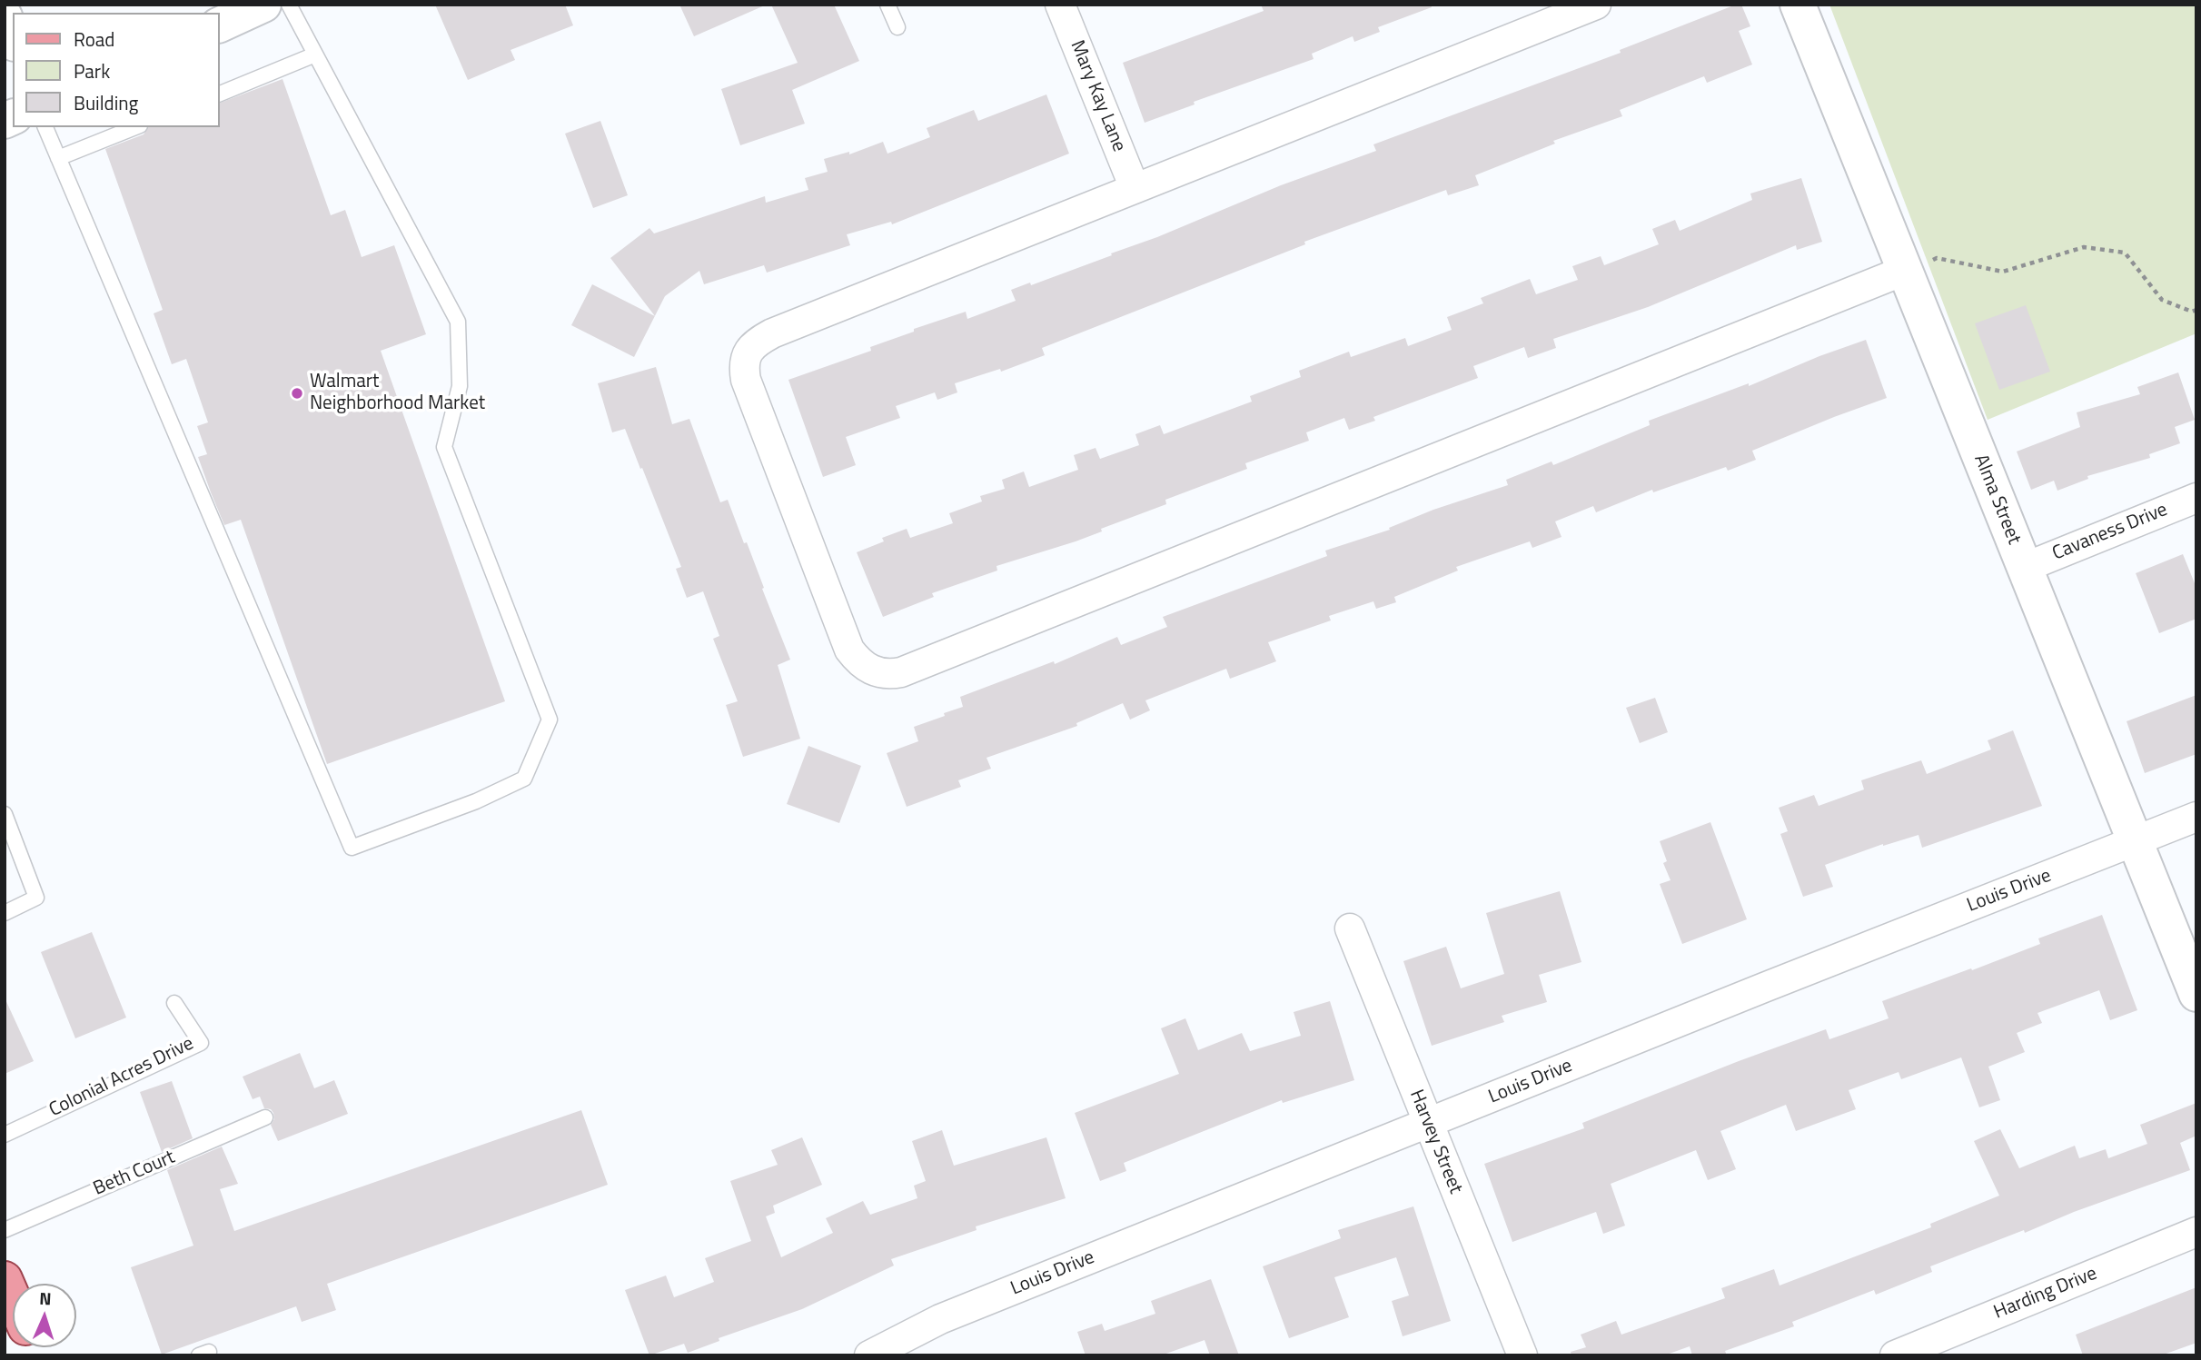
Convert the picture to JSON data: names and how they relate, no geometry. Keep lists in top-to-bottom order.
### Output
{
  "streets": {
    "street": [
      "Mary Kay Lane",
      "Alma Street",
      "Cavaness Drive",
      "Louis Drive",
      "Harvey Street",
      "Harding Drive"
    ],
    "lane": ["Colonial Acres Drive", "Beth Court"]
  },
  "crossings": [
    ["Alma Street", "Cavaness Drive"],
    ["Alma Street", "Louis Drive"],
    ["Louis Drive", "Harvey Street"]
  ],
  "places": ["Walmart Neighborhood Market"],
  "legend": ["Road", "Park", "Building"],
  "north": "top"
}
